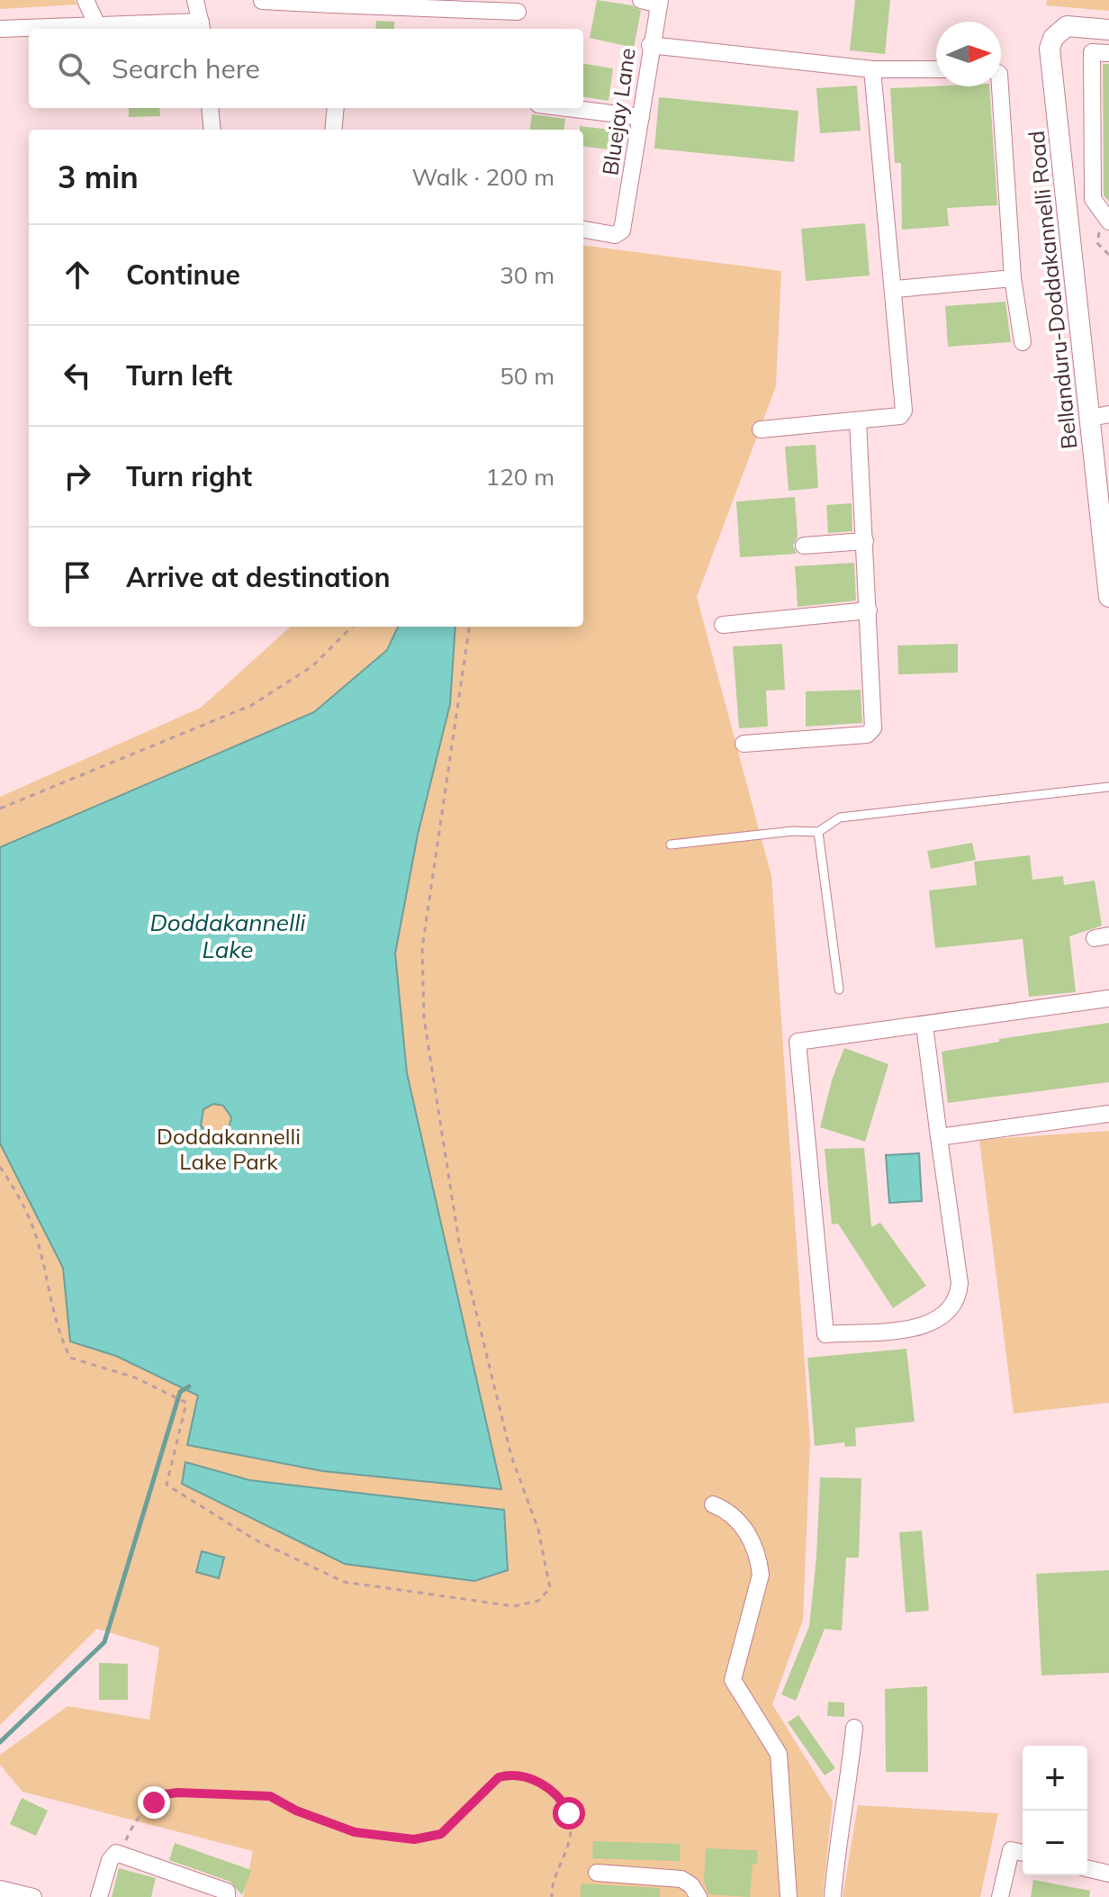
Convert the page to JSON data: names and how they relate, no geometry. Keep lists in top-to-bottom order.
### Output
{
  "streets": {
    "street": ["Bluejay Lane", "Bellanduru-Doddakannelli Road"]
  },
  "water": ["Doddakannelli Lake"],
  "parks": ["Doddakannelli Lake Park"],
  "north": "right",
  "page": {
    "search": "Search here",
    "heading": ["3 min", "Walk · 200 m"],
    "list": [
      ["Continue", "30 m"],
      ["Turn left", "50 m"],
      ["Turn right", "120 m"],
      "Arrive at destination"
    ],
    "map_buttons": ["+", "−"]
  }
}
